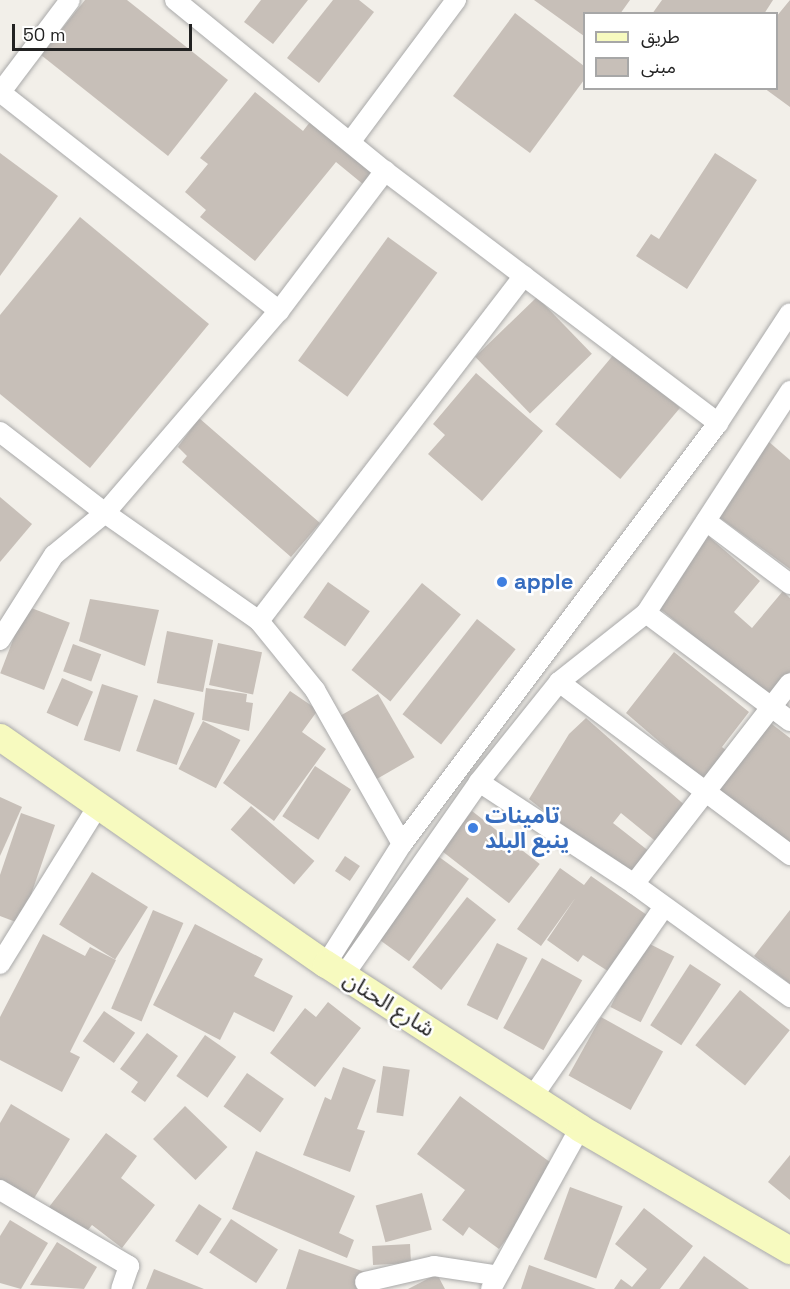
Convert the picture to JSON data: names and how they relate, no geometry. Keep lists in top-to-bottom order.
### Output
{
  "streets": {
    "main road": ["شارع الحنان"]
  },
  "places": ["apple", "تامينات ينبع البلد"],
  "legend": ["طريق", "مبنى"],
  "scale_bar": "50 m"
}
